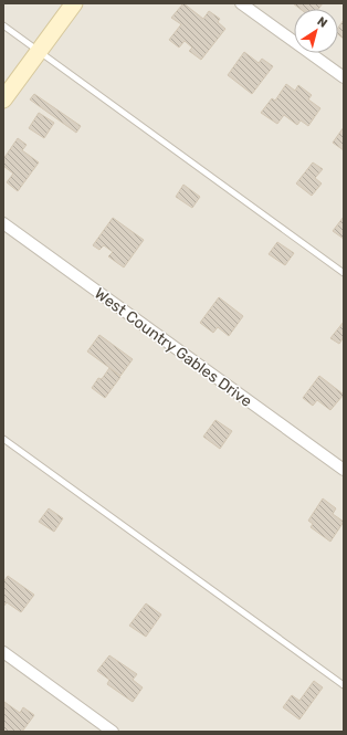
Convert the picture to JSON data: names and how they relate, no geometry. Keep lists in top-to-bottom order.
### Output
{
  "streets": {
    "street": ["West Country Gables Drive"]
  },
  "north": "top right"
}
